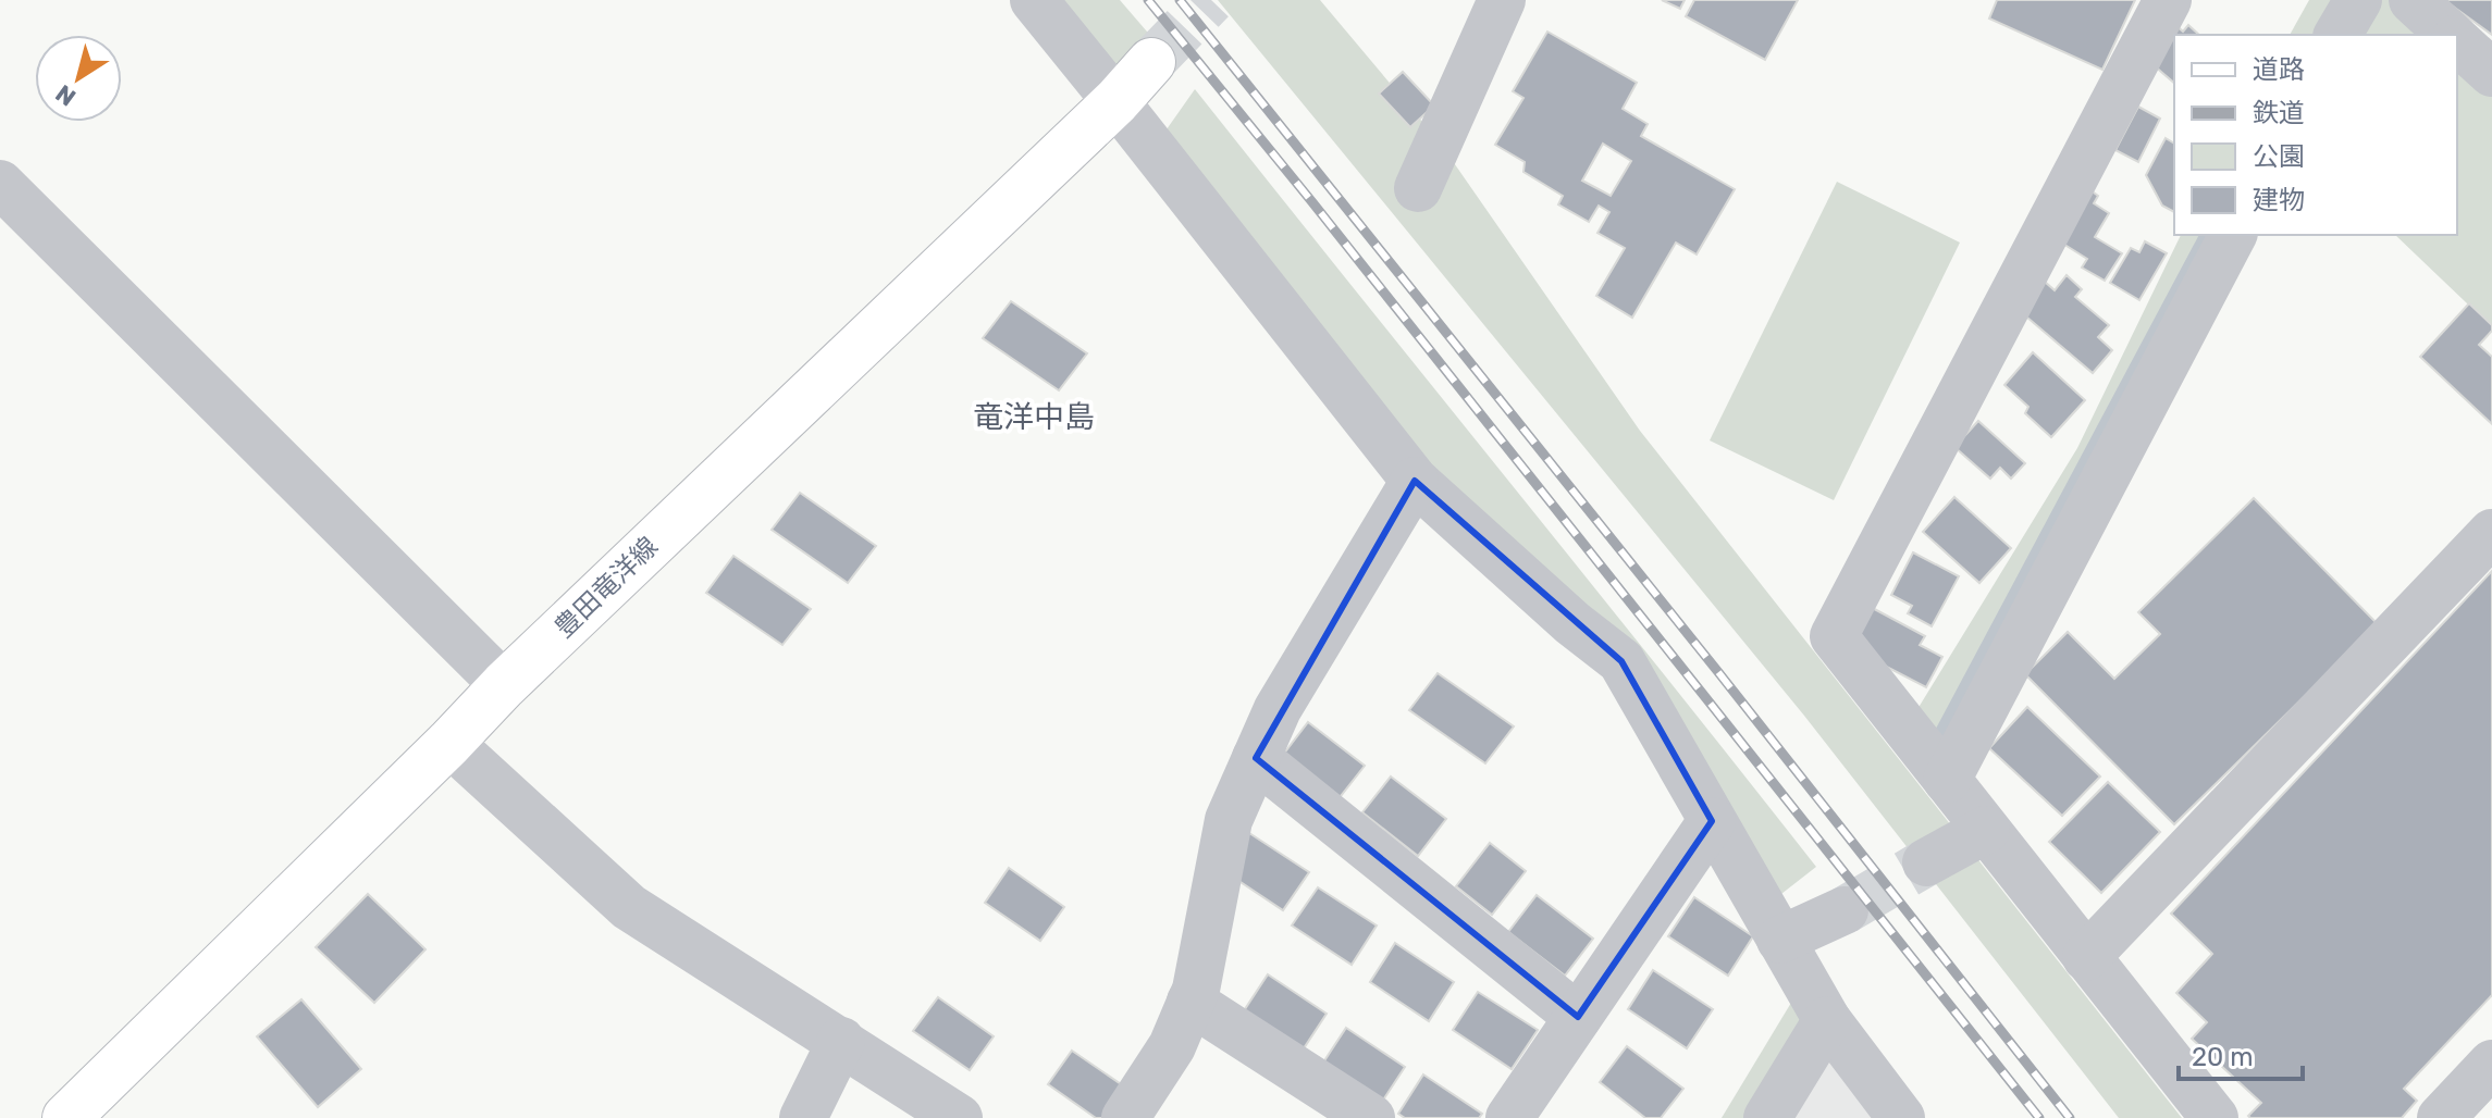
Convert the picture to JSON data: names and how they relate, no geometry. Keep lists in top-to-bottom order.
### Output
{
  "streets": {
    "main road": ["豊田竜洋線"]
  },
  "districts": ["竜洋中島"],
  "legend": [
    "道路",
    "鉄道",
    "公園",
    "建物"
  ],
  "scale_bar": "20 m",
  "north": "bottom left"
}
